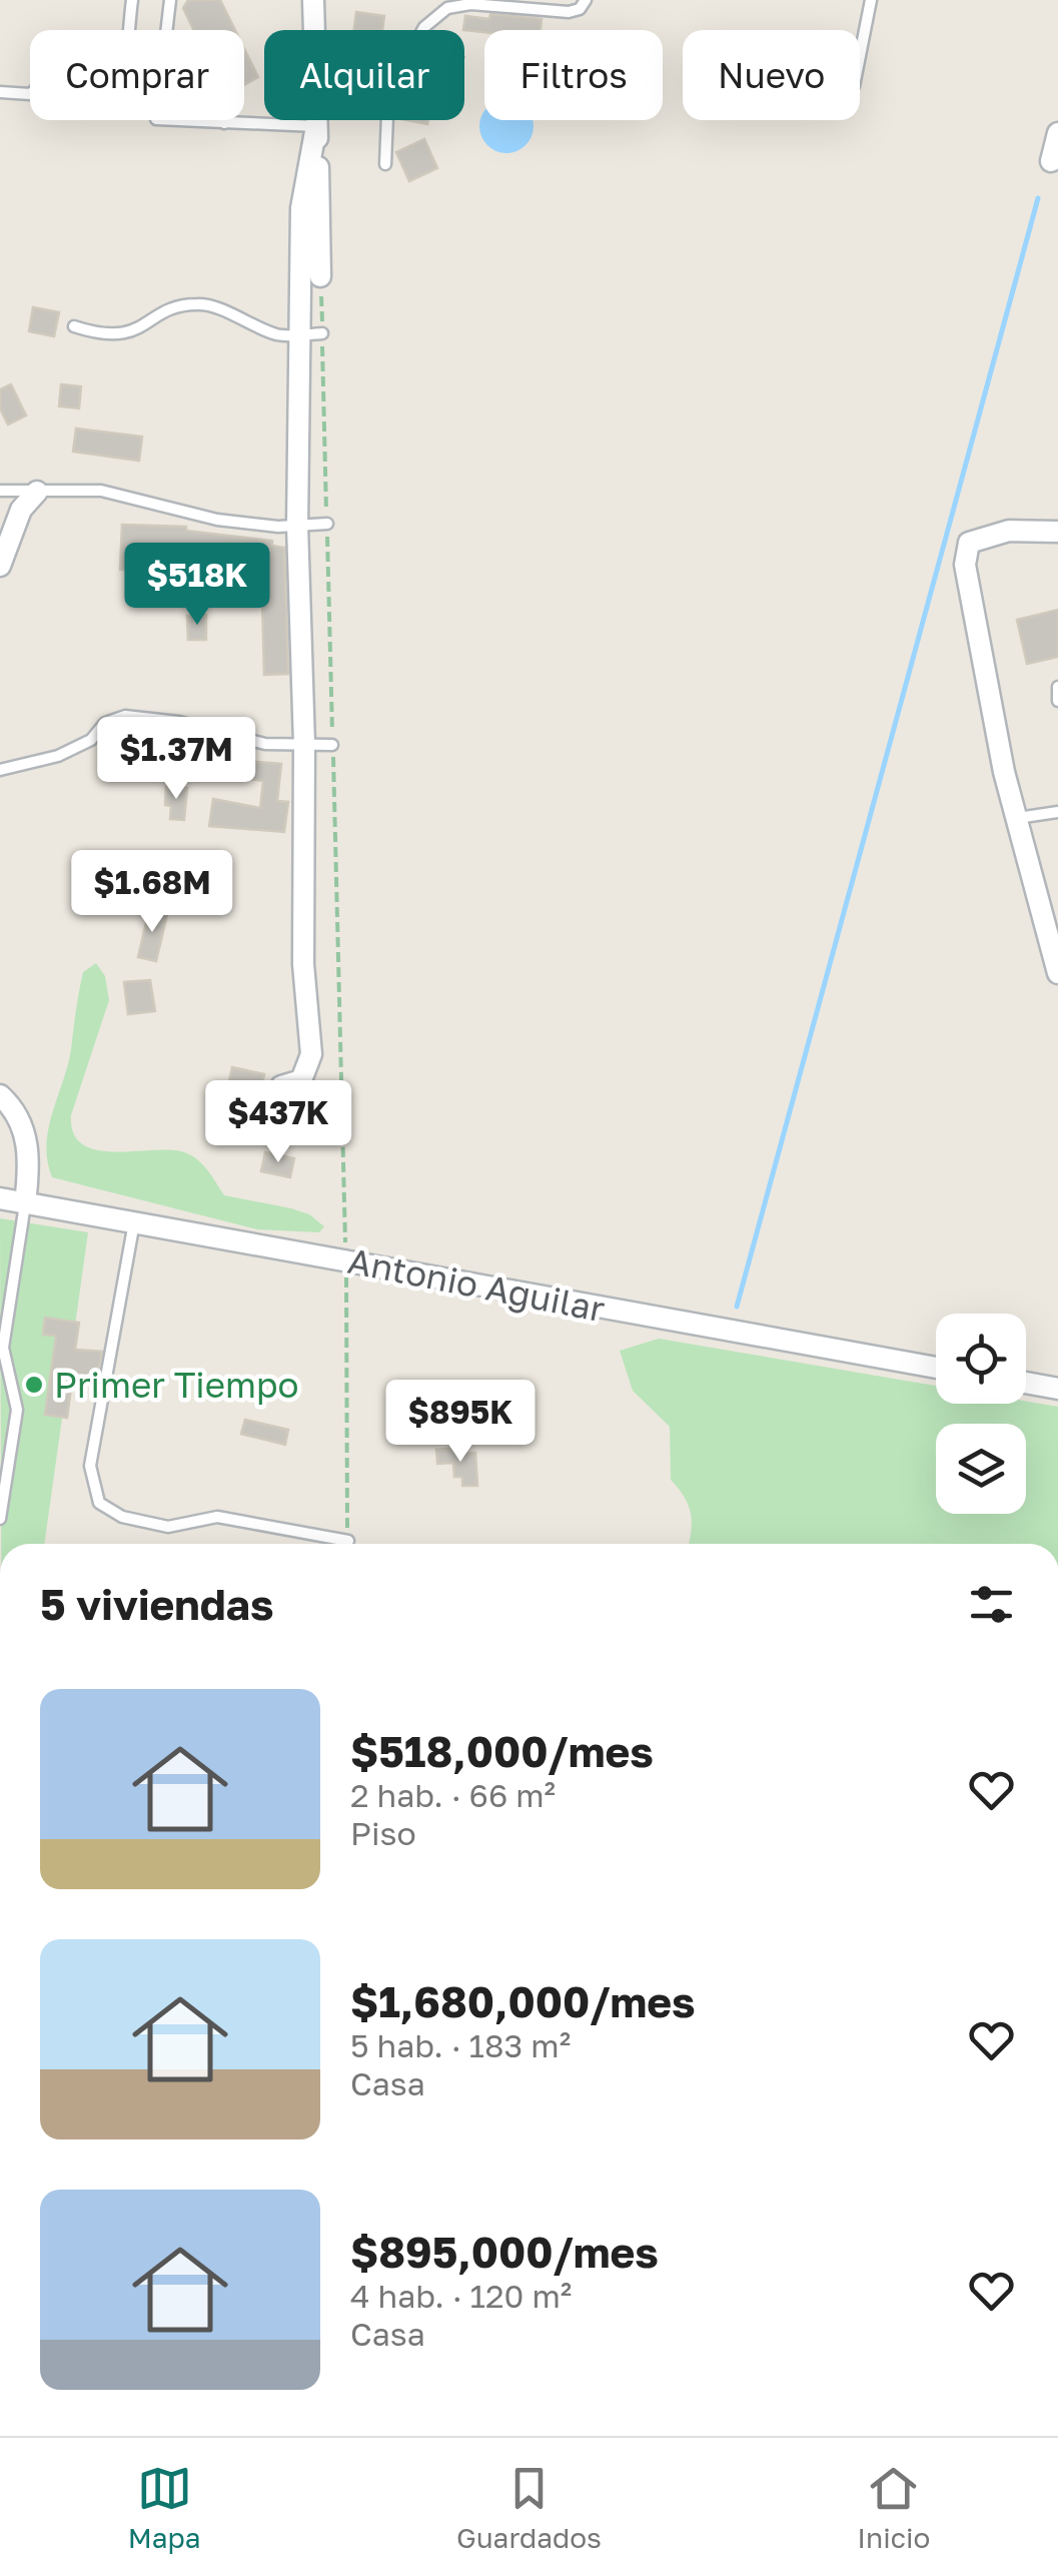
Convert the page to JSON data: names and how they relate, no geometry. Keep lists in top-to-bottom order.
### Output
{
  "streets": {
    "street": ["Antonio Aguilar"]
  },
  "places": ["Primer Tiempo"],
  "page": {
    "chip": [
      "Comprar",
      "Alquilar",
      "Filtros",
      "Nuevo"
    ],
    "price": [
      "$518K",
      "$1.37M",
      "$1.68M",
      "$437K",
      "$895K"
    ],
    "heading": "5 viviendas",
    "list": [
      {
        "name": "$518,000/mes",
        "note": "2 hab. · 66 m² · Piso"
      },
      {
        "name": "$1,680,000/mes",
        "note": "5 hab. · 183 m² · Casa"
      },
      {
        "name": "$895,000/mes",
        "note": "4 hab. · 120 m² · Casa"
      }
    ],
    "tabs": ["Mapa", "Guardados", "Inicio"]
  }
}
